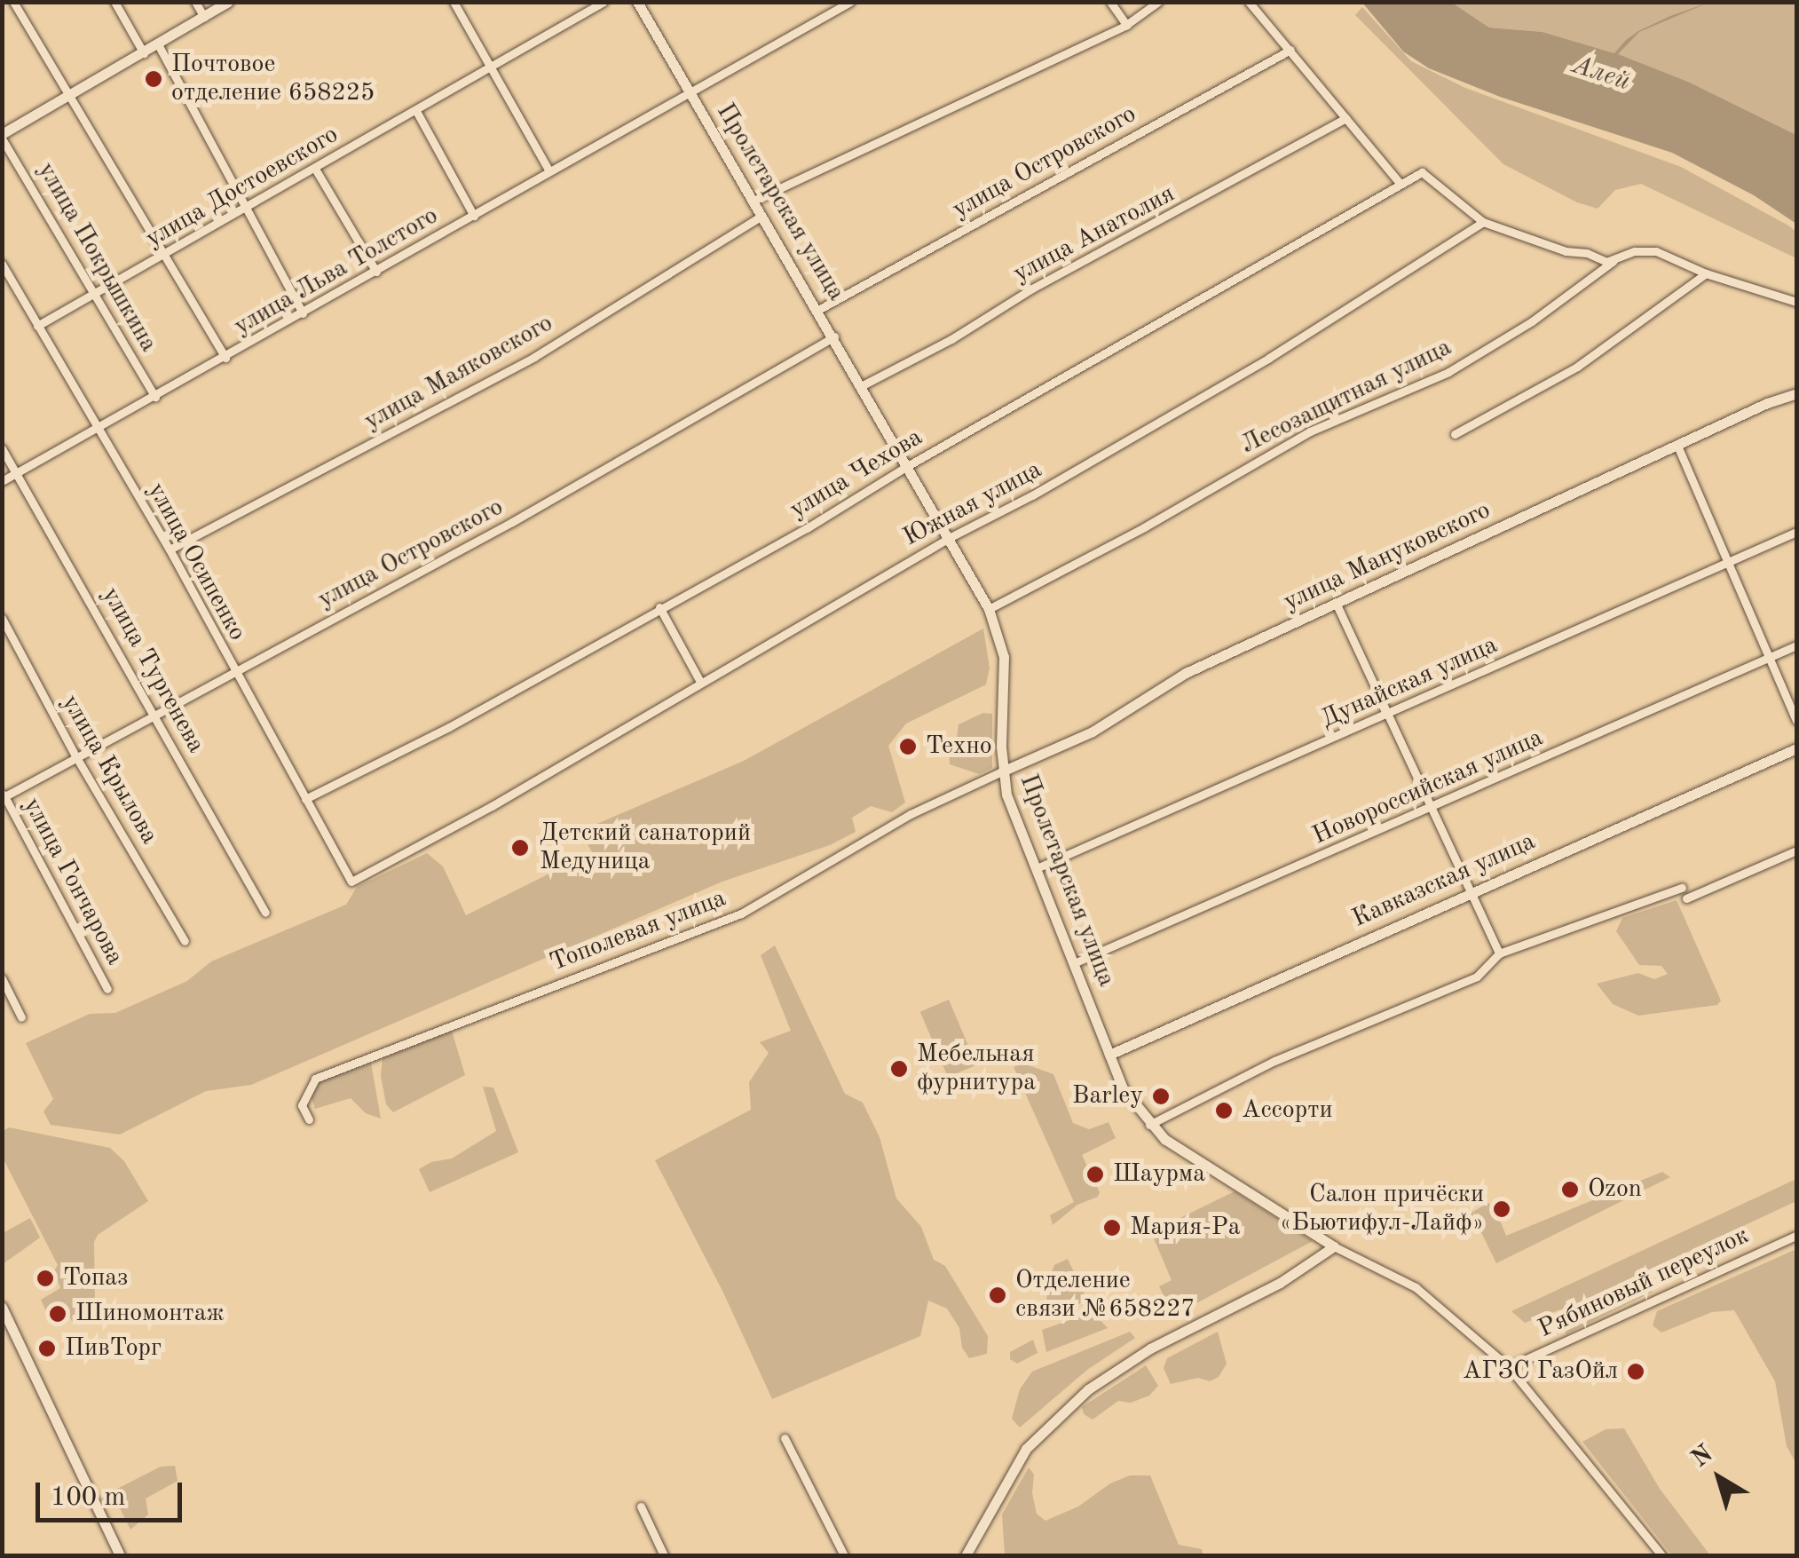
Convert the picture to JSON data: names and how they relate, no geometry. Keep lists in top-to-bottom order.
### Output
{
  "streets": {
    "street": [
      "улица Островского",
      "улица Достоевского",
      "Пролетарская улица",
      "улица Анатолия",
      "улица Покрышкина",
      "улица Льва Толстого",
      "улица Маяковского",
      "Лесозащитная улица",
      "улица Чехова",
      "Южная улица",
      "улица Мануковского",
      "улица Осипенко",
      "улица Тургенева",
      "Дунайская улица",
      "улица Крылова",
      "Новороссийская улица",
      "Кавказская улица",
      "улица Гончарова",
      "Тополевая улица",
      "Рябиновый переулок"
    ]
  },
  "crossings": [
    ["улица Островского", "Пролетарская улица"],
    ["улица Островского", "улица Осипенко"],
    ["улица Островского", "улица Тургенева"],
    ["улица Островского", "улица Крылова"],
    ["улица Островского", "улица Гончарова"],
    ["улица Достоевского", "улица Покрышкина"],
    ["улица Достоевского", "улица Осипенко"],
    ["Пролетарская улица", "улица Анатолия"],
    ["Пролетарская улица", "улица Льва Толстого"],
    ["Пролетарская улица", "улица Маяковского"],
    ["Пролетарская улица", "Лесозащитная улица"],
    ["Пролетарская улица", "улица Чехова"],
    ["Пролетарская улица", "Южная улица"],
    ["Пролетарская улица", "улица Мануковского"],
    ["Пролетарская улица", "Дунайская улица"],
    ["Пролетарская улица", "Новороссийская улица"],
    ["Пролетарская улица", "Кавказская улица"],
    ["Пролетарская улица", "Тополевая улица"],
    ["Пролетарская улица", "Рябиновый переулок"],
    ["улица Покрышкина", "улица Льва Толстого"],
    ["улица Льва Толстого", "улица Осипенко"],
    ["улица Льва Толстого", "улица Тургенева"],
    ["улица Маяковского", "улица Осипенко"],
    ["улица Чехова", "Южная улица"],
    ["улица Чехова", "улица Осипенко"],
    ["Южная улица", "улица Осипенко"],
    ["улица Мануковского", "Тополевая улица"]
  ],
  "water": ["Алей"],
  "places": [
    "Почтовое отделение 658225",
    "Техно",
    "Детский санаторий Медуница",
    "Мебельная фурнитура",
    "Barley",
    "Ассорти",
    "Шаурма",
    "Ozon",
    "Салон причёски «Бьютифул-Лайф»",
    "Мария-Ра",
    "Топаз",
    "Отделение связи №658227",
    "Шиномонтаж",
    "ПивТорг",
    "АГЗС ГазОйл"
  ],
  "scale_bar": "100 m",
  "north": "top left"
}
